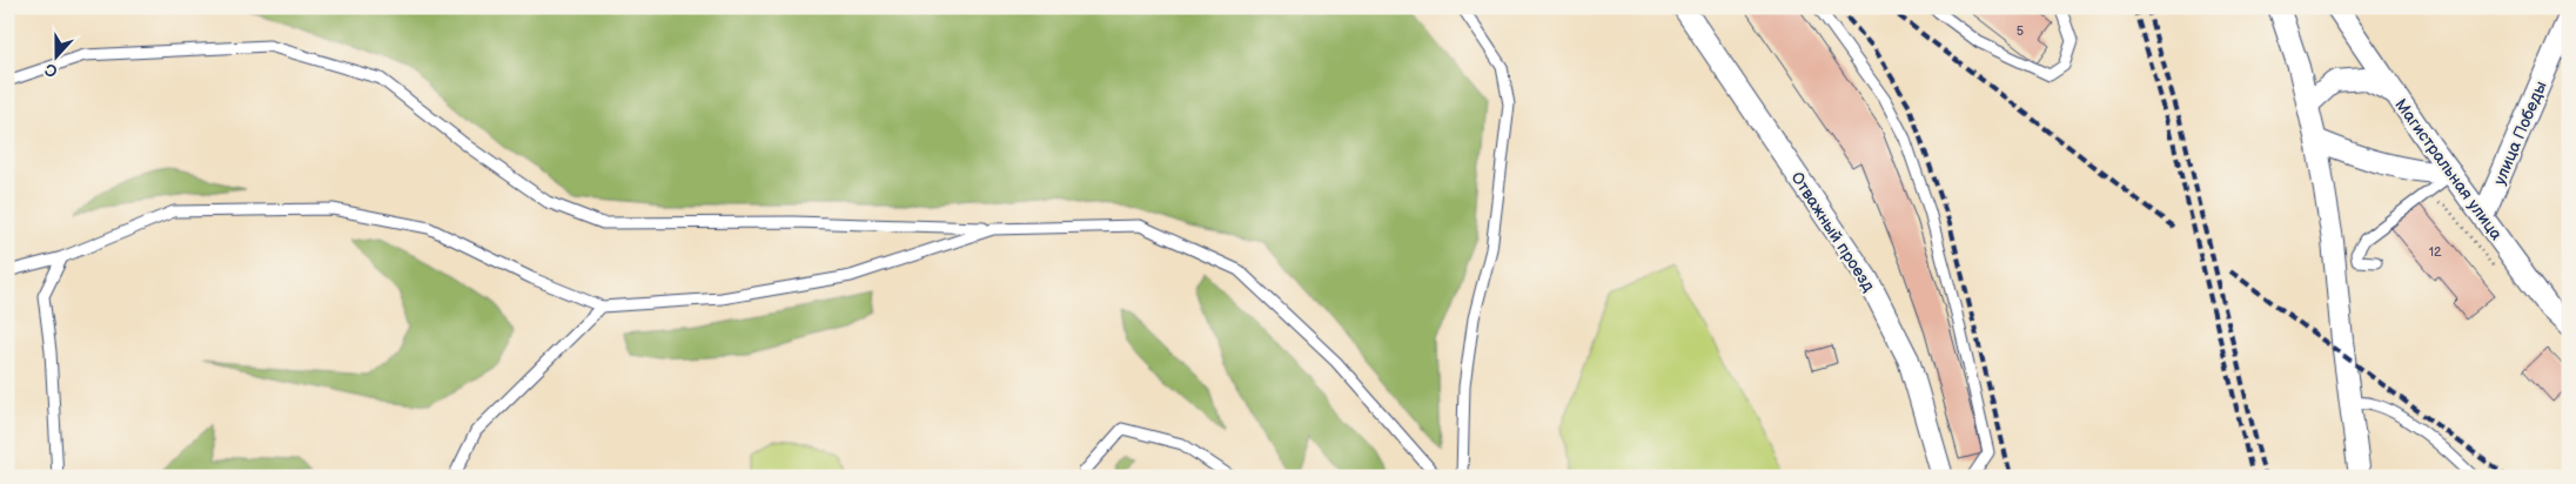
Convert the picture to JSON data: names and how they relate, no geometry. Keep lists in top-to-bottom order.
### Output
{
  "streets": {
    "street": ["улица Победы", "Магистральная улица", "Отважный проезд"]
  },
  "crossings": [
    ["улица Победы", "Магистральная улица"]
  ],
  "house_numbers": ["5", "12"],
  "north": "bottom"
}
